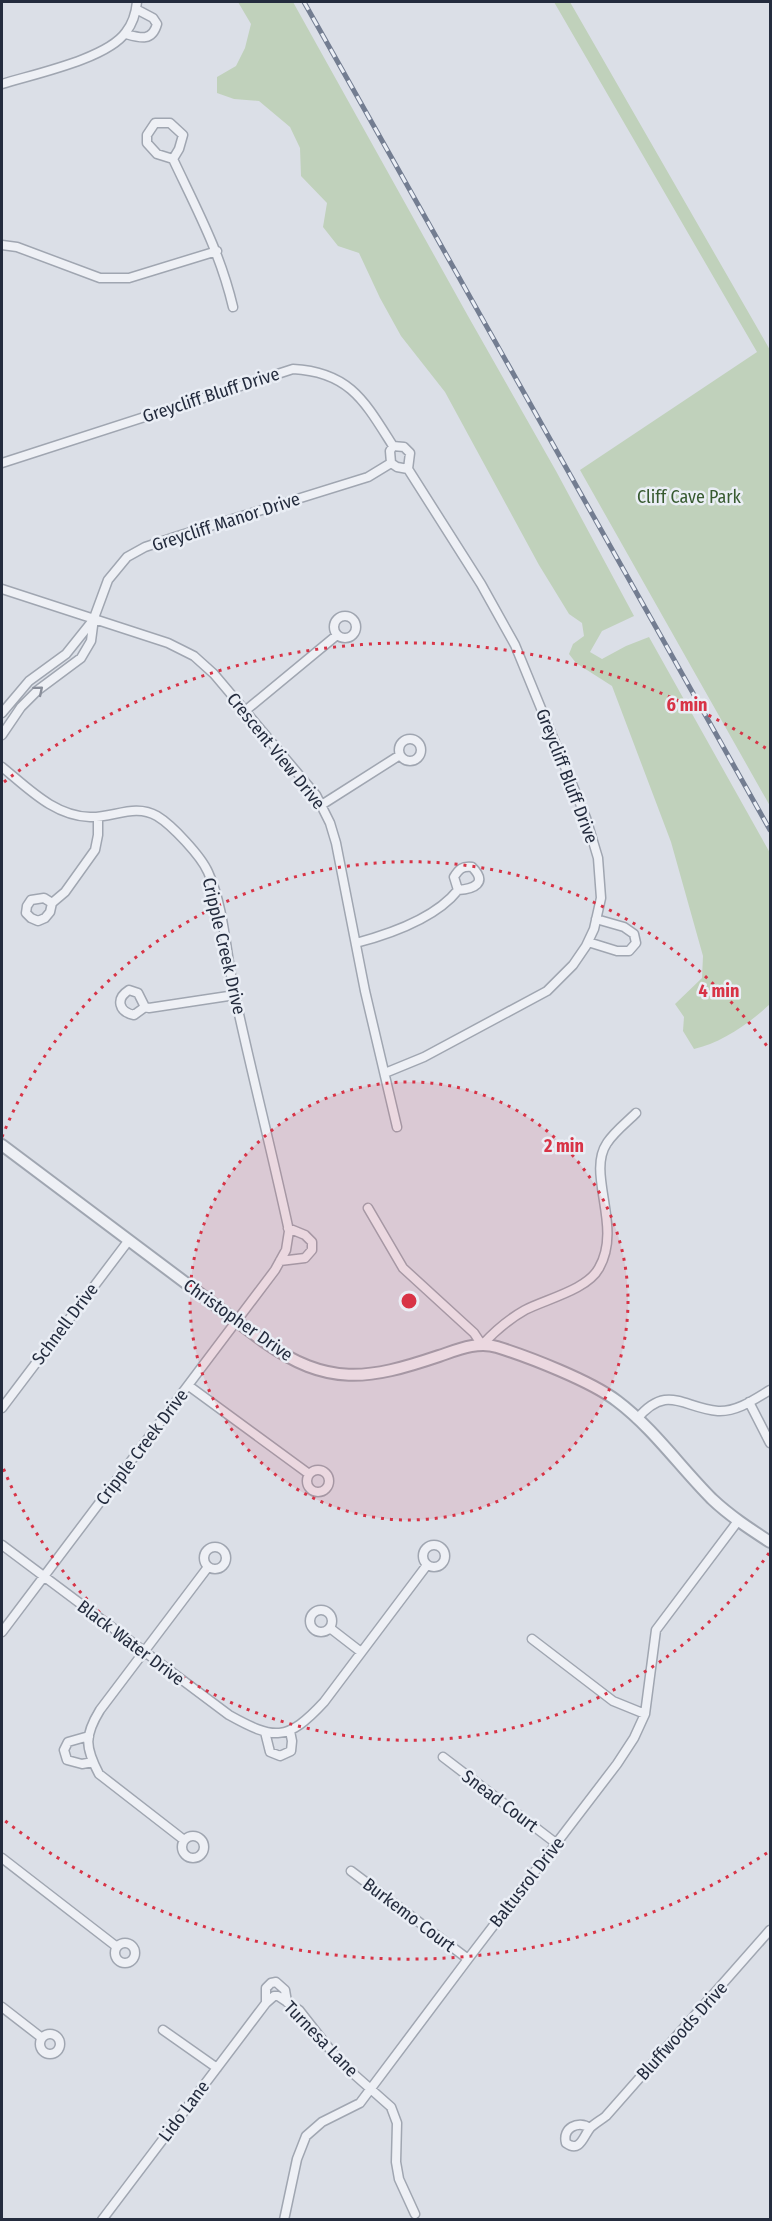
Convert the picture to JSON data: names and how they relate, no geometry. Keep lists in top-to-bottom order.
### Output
{
  "streets": {
    "street": [
      "Greycliff Bluff Drive",
      "Greycliff Manor Drive",
      "Crescent View Drive",
      "Cripple Creek Drive",
      "Christopher Drive",
      "Schnell Drive",
      "Black Water Drive",
      "Snead Court",
      "Baltusrol Drive",
      "Burkemo Court",
      "Bluffwoods Drive",
      "Turnesa Lane",
      "Lido Lane"
    ]
  },
  "crossings": [
    ["Greycliff Bluff Drive", "Greycliff Manor Drive"],
    ["Greycliff Bluff Drive", "Crescent View Drive"],
    ["Greycliff Manor Drive", "Crescent View Drive"],
    ["Cripple Creek Drive", "Christopher Drive"],
    ["Cripple Creek Drive", "Black Water Drive"],
    ["Christopher Drive", "Schnell Drive"],
    ["Christopher Drive", "Baltusrol Drive"],
    ["Snead Court", "Baltusrol Drive"],
    ["Baltusrol Drive", "Burkemo Court"],
    ["Baltusrol Drive", "Turnesa Lane"],
    ["Turnesa Lane", "Lido Lane"]
  ],
  "parks": ["Cliff Cave Park"],
  "rings": ["6 min", "4 min", "2 min"]
}
